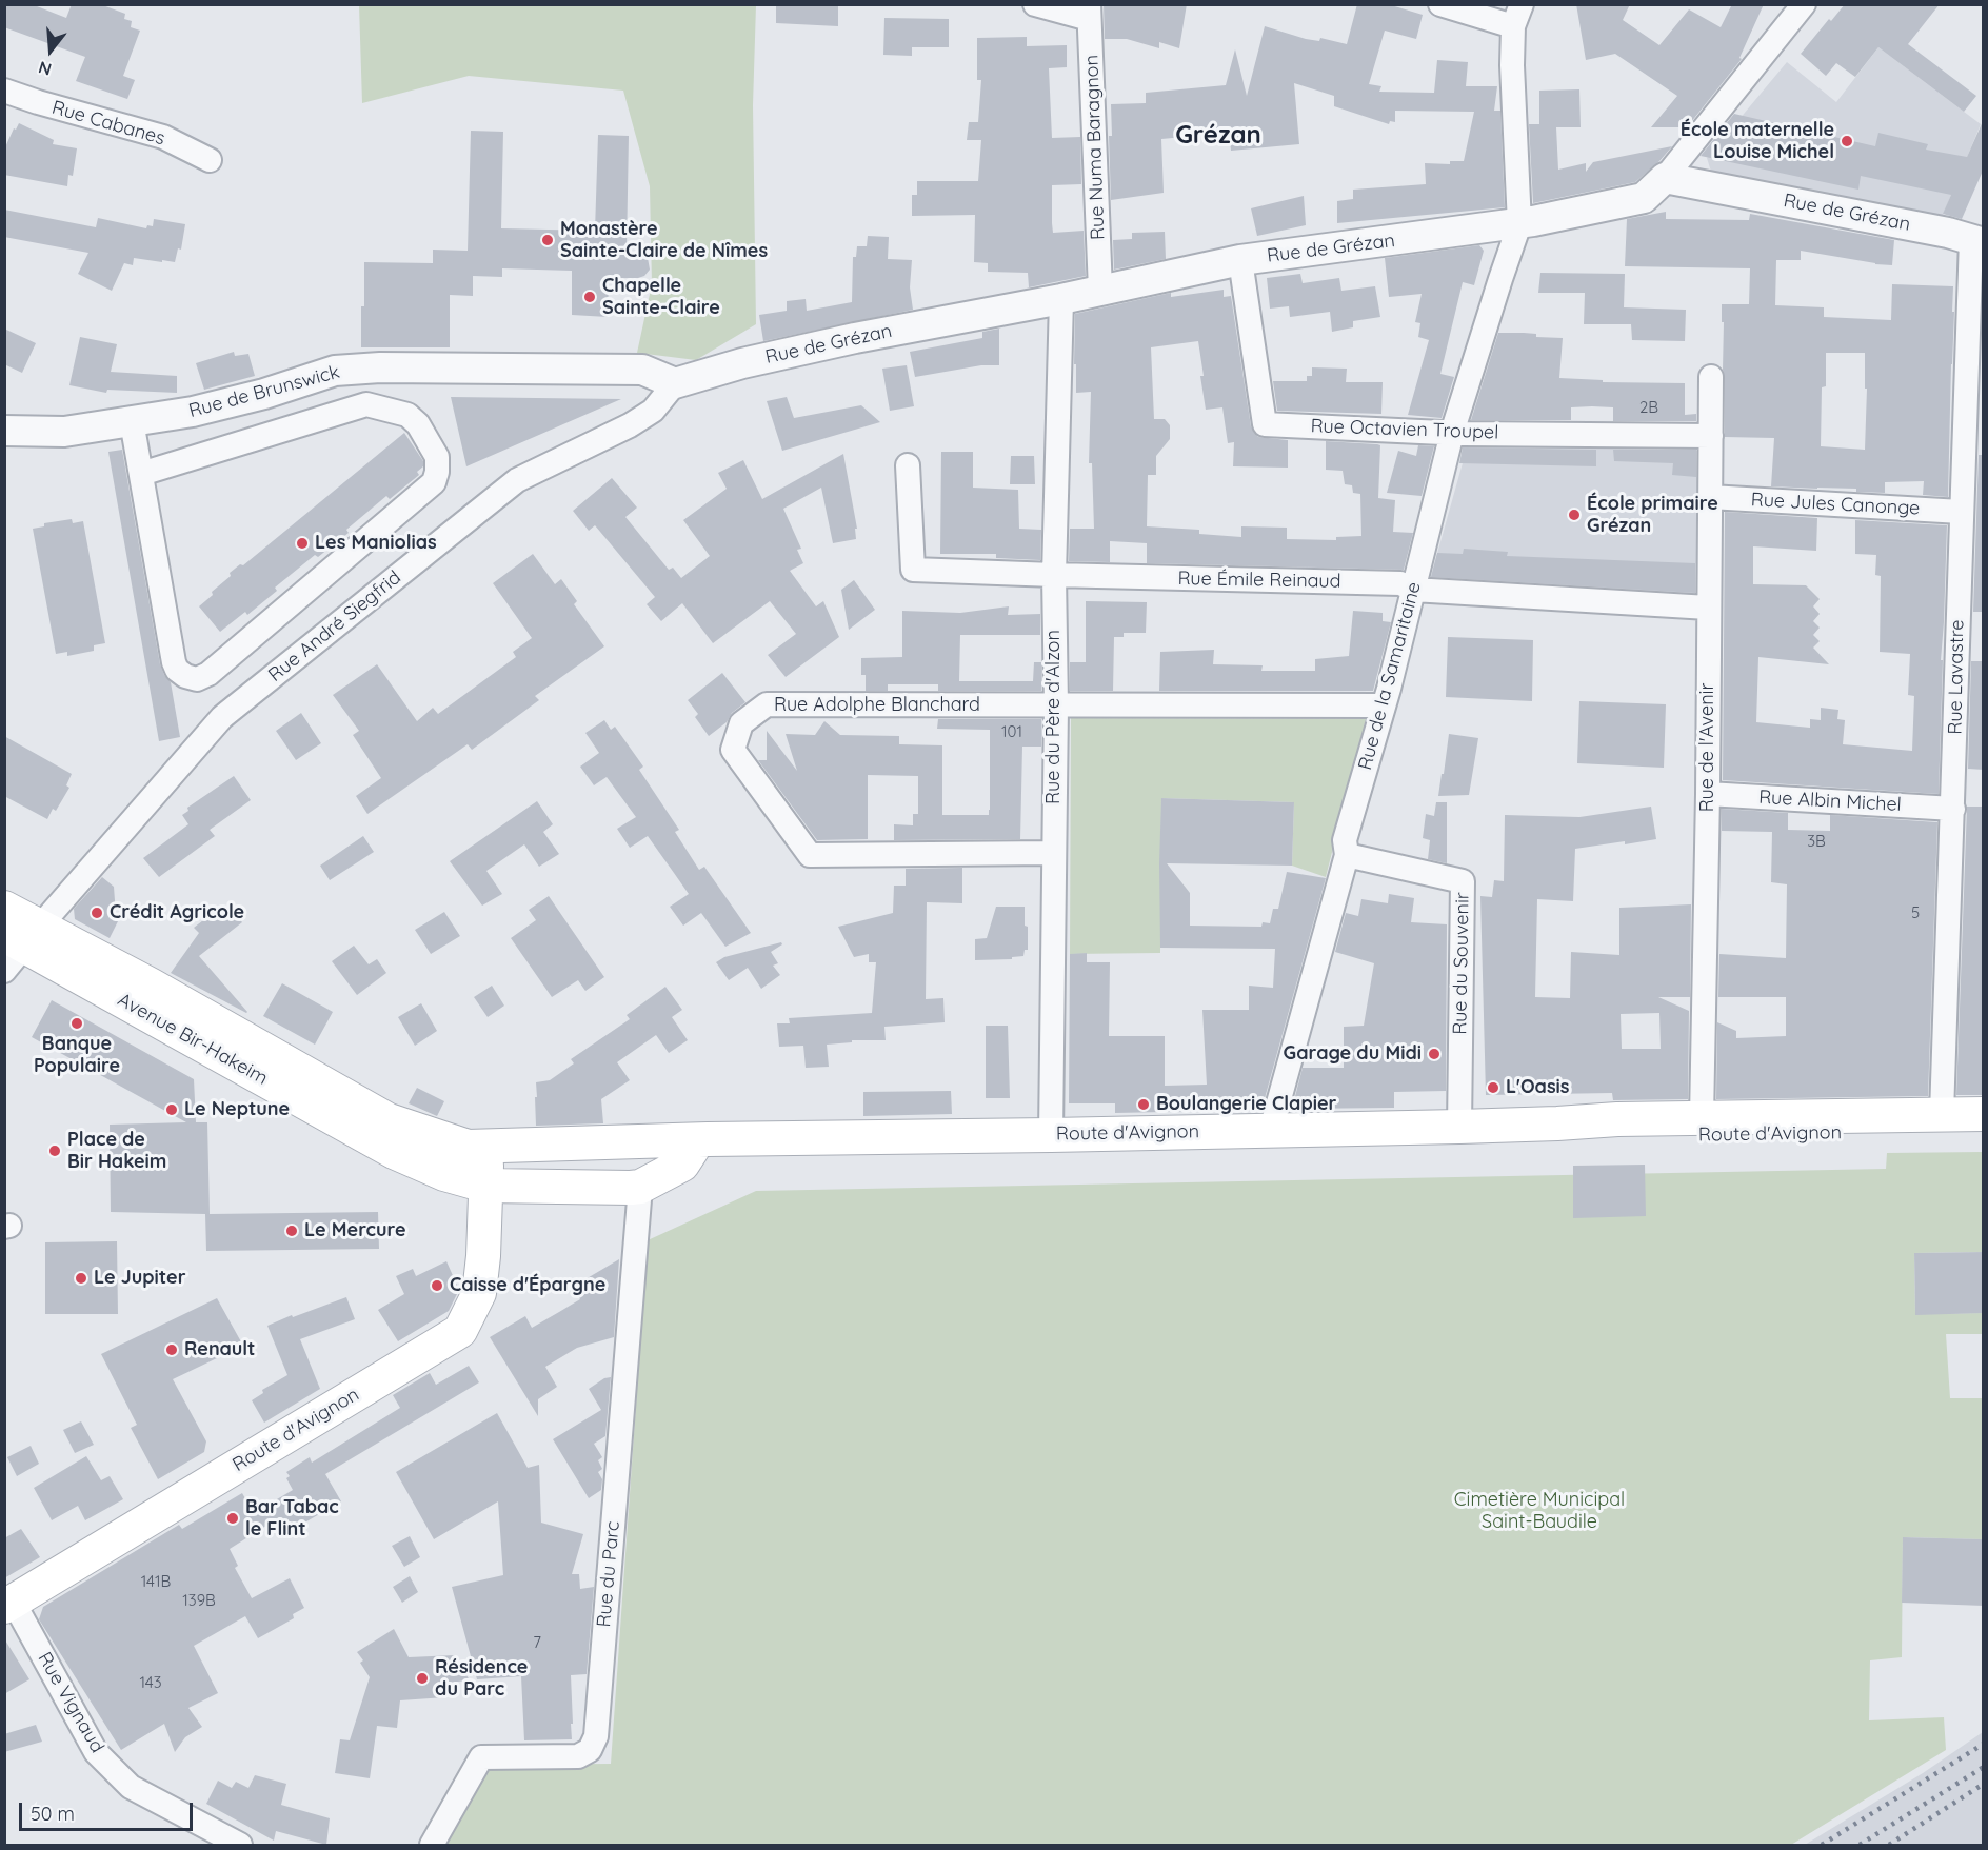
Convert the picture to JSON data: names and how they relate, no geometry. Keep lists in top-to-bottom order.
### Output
{
  "streets": {
    "main road": ["Avenue Bir-Hakeim", "Route d'Avignon"],
    "street": [
      "Rue Cabanes",
      "Rue Numa Baragnon",
      "Rue de Grézan",
      "Rue de Brunswick",
      "Rue Octavien Troupel",
      "Rue Jules Canonge",
      "Rue Émile Reinaud",
      "Rue André Siegfrid",
      "Rue de la Samaritaine",
      "Rue Lavastre",
      "Rue Adolphe Blanchard",
      "Rue du Père d'Alzon",
      "Rue de l'Avenir",
      "Rue Albin Michel",
      "Rue du Souvenir",
      "Rue du Parc",
      "Rue Vignaud"
    ]
  },
  "crossings": [
    ["Rue Numa Baragnon", "Rue de Grézan"],
    ["Rue de Grézan", "Rue de Brunswick"],
    ["Rue de Grézan", "Rue Octavien Troupel"],
    ["Rue de Grézan", "Rue André Siegfrid"],
    ["Rue de Grézan", "Rue de la Samaritaine"],
    ["Rue de Grézan", "Rue Lavastre"],
    ["Rue de Grézan", "Rue du Père d'Alzon"],
    ["Rue de Brunswick", "Rue André Siegfrid"],
    ["Rue Octavien Troupel", "Rue de la Samaritaine"],
    ["Rue Octavien Troupel", "Rue de l'Avenir"],
    ["Rue Jules Canonge", "Rue Lavastre"],
    ["Rue Jules Canonge", "Rue de l'Avenir"],
    ["Rue Émile Reinaud", "Rue de la Samaritaine"],
    ["Rue Émile Reinaud", "Rue du Père d'Alzon"],
    ["Rue Émile Reinaud", "Rue de l'Avenir"],
    ["Rue André Siegfrid", "Avenue Bir-Hakeim"],
    ["Rue de la Samaritaine", "Rue Adolphe Blanchard"],
    ["Rue de la Samaritaine", "Rue du Souvenir"],
    ["Rue de la Samaritaine", "Route d'Avignon"],
    ["Rue Lavastre", "Rue Albin Michel"],
    ["Rue Lavastre", "Route d'Avignon"],
    ["Rue Adolphe Blanchard", "Rue du Père d'Alzon"],
    ["Rue du Père d'Alzon", "Route d'Avignon"],
    ["Rue de l'Avenir", "Rue Albin Michel"],
    ["Rue de l'Avenir", "Route d'Avignon"],
    ["Rue du Souvenir", "Route d'Avignon"],
    ["Avenue Bir-Hakeim", "Route d'Avignon"],
    ["Route d'Avignon", "Rue Vignaud"]
  ],
  "districts": ["Grézan"],
  "parks": ["Cimetière Municipal Saint-Baudile"],
  "places": [
    "École maternelle Louise Michel",
    "Monastère Sainte-Claire de Nîmes",
    "Chapelle Sainte-Claire",
    "École primaire Grézan",
    "Les Maniolias",
    "Crédit Agricole",
    "Banque Populaire",
    "Garage du Midi",
    "L'Oasis",
    "Boulangerie Clapier",
    "Le Neptune",
    "Place de Bir Hakeim",
    "Le Mercure",
    "Le Jupiter",
    "Caisse d'Épargne",
    "Renault",
    "Bar Tabac le Flint",
    "Résidence du Parc"
  ],
  "house_numbers": [
    "2B",
    "101",
    "3B",
    "5",
    "141B",
    "139B",
    "7",
    "143"
  ],
  "scale_bar": "50 m",
  "north": "bottom"
}
